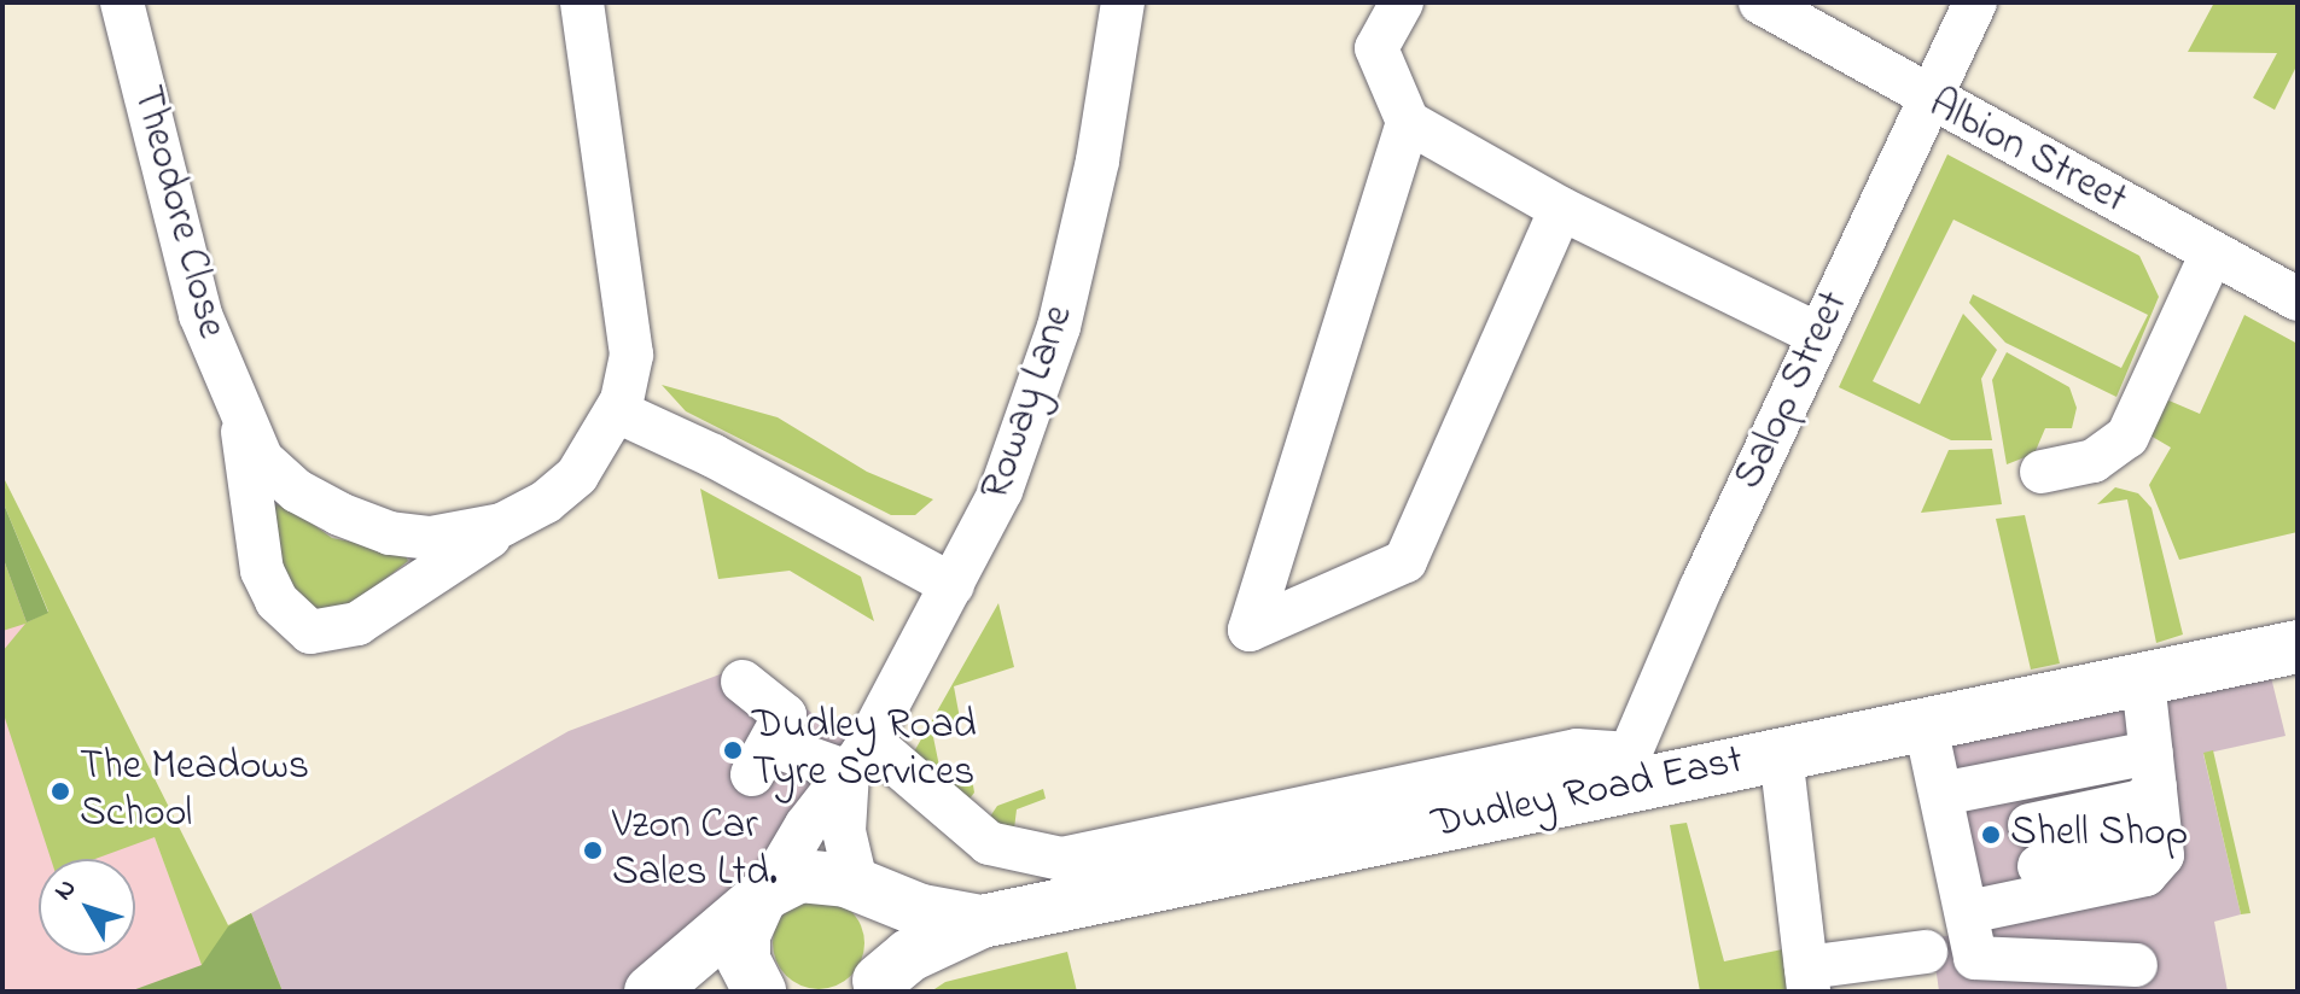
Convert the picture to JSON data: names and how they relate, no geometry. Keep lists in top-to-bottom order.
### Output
{
  "streets": {
    "main road": ["Dudley Road East"],
    "street": [
      "Albion Street",
      "Theodore Close",
      "Salop Street",
      "Roway Lane"
    ]
  },
  "crossings": [
    ["Albion Street", "Salop Street"],
    ["Salop Street", "Dudley Road East"],
    ["Roway Lane", "Dudley Road East"]
  ],
  "places": [
    "Dudley Road Tyre Services",
    "The Meadows School",
    "Shell Shop",
    "Vzon Car Sales Ltd."
  ],
  "north": "top left"
}
